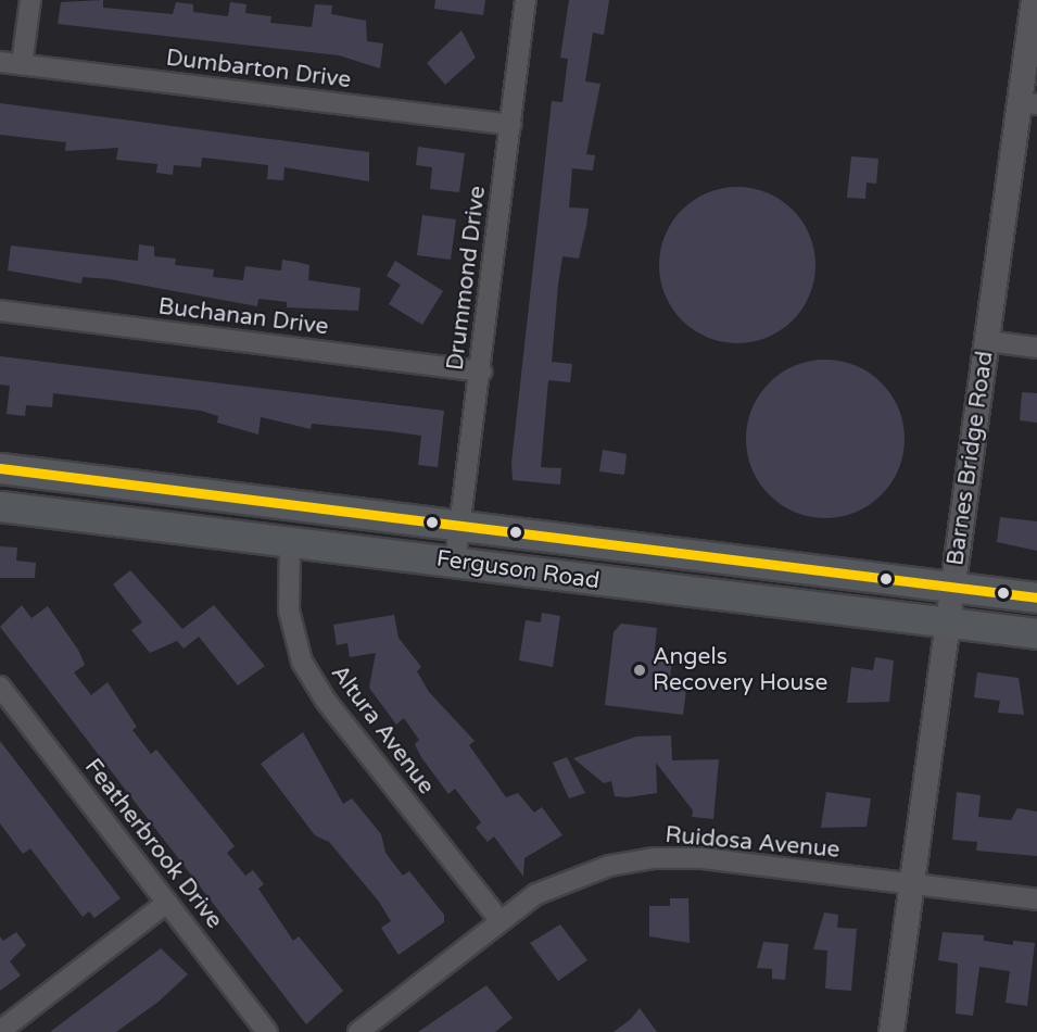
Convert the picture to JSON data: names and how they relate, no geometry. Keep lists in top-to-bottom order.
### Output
{
  "streets": {
    "main road": ["Ferguson Road"],
    "street": [
      "Dumbarton Drive",
      "Drummond Drive",
      "Buchanan Drive",
      "Barnes Bridge Road",
      "Altura Avenue",
      "Ruidosa Avenue",
      "Featherbrook Drive"
    ]
  },
  "crossings": [
    ["Dumbarton Drive", "Drummond Drive"],
    ["Drummond Drive", "Buchanan Drive"],
    ["Drummond Drive", "Ferguson Road"],
    ["Barnes Bridge Road", "Ferguson Road"],
    ["Barnes Bridge Road", "Ruidosa Avenue"],
    ["Ferguson Road", "Altura Avenue"],
    ["Altura Avenue", "Ruidosa Avenue"]
  ],
  "places": ["Angels Recovery House"]
}
